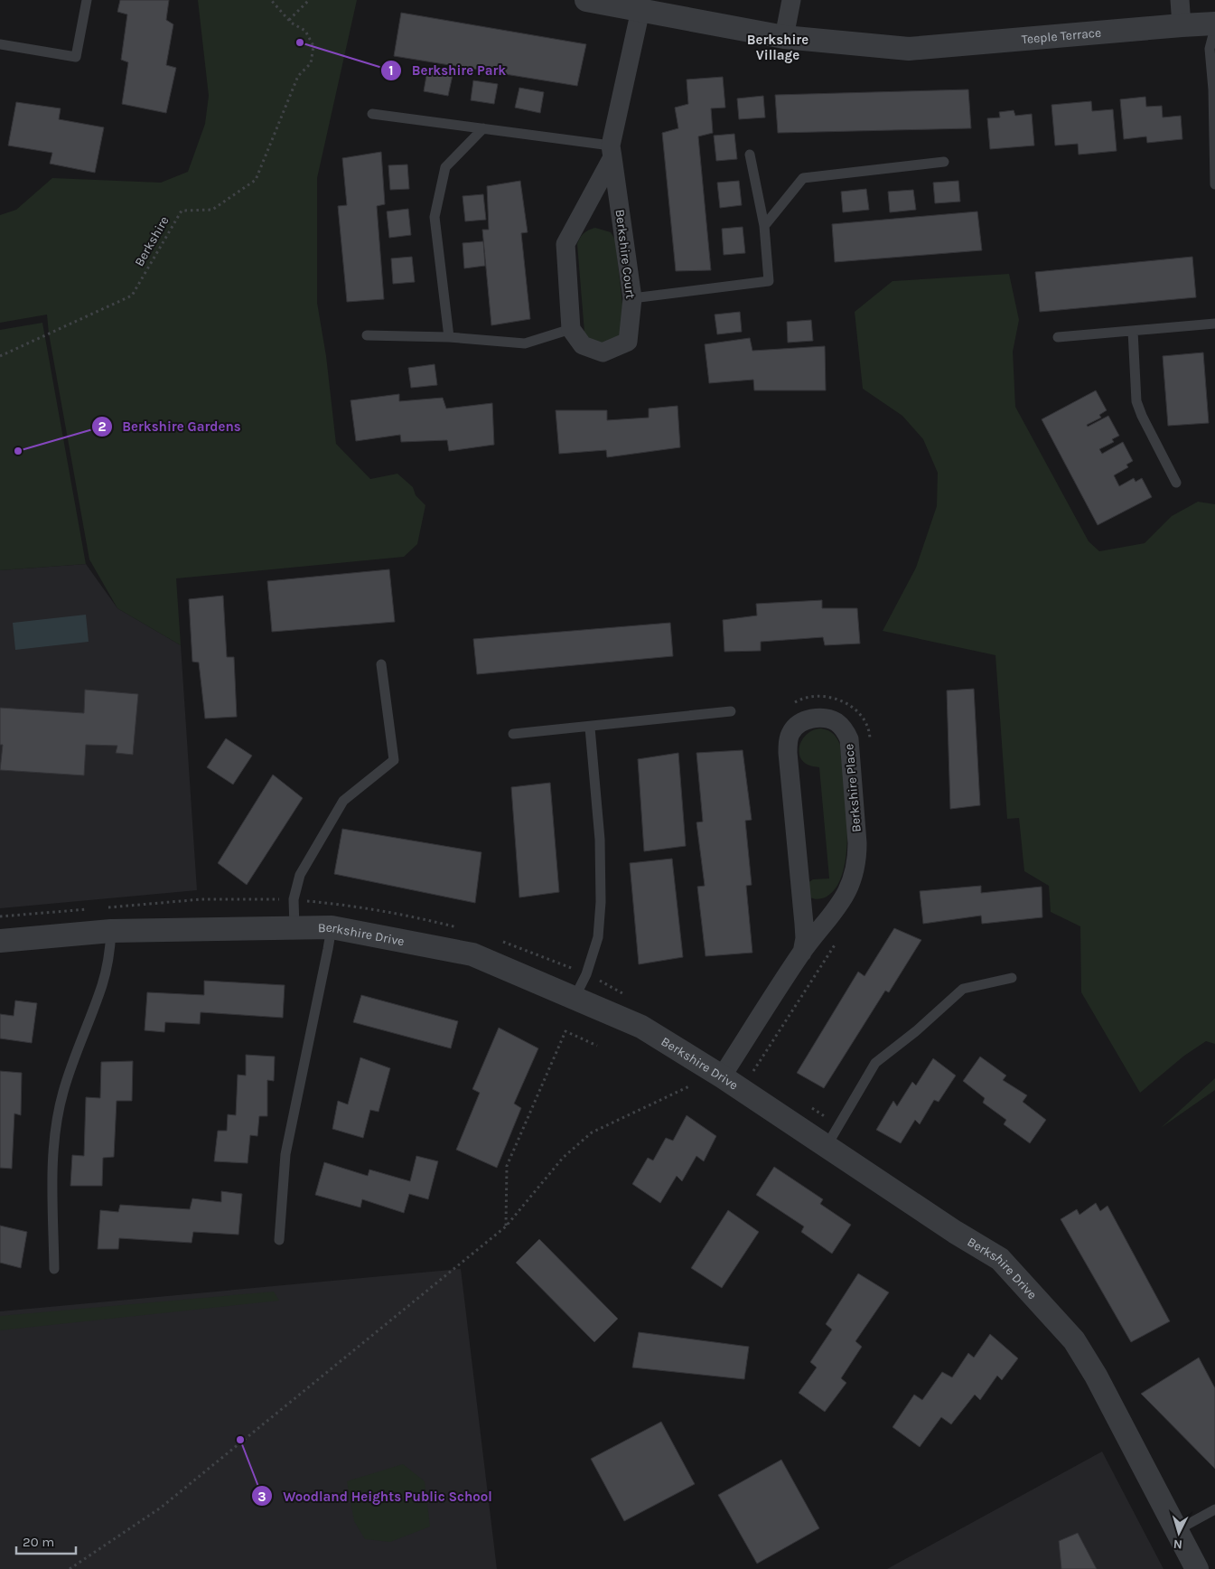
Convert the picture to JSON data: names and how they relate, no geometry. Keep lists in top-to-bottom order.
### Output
{
  "streets": {
    "street": [
      "Teeple Terrace",
      "Berkshire Court",
      "Berkshire Place",
      "Berkshire Drive"
    ],
    "path": ["Berkshire"]
  },
  "crossings": [
    ["Berkshire Place", "Berkshire Drive"]
  ],
  "districts": ["Berkshire Village"],
  "places": ["Berkshire Park", "Berkshire Gardens", "Woodland Heights Public School"],
  "scale_bar": "20 m",
  "north": "bottom"
}
